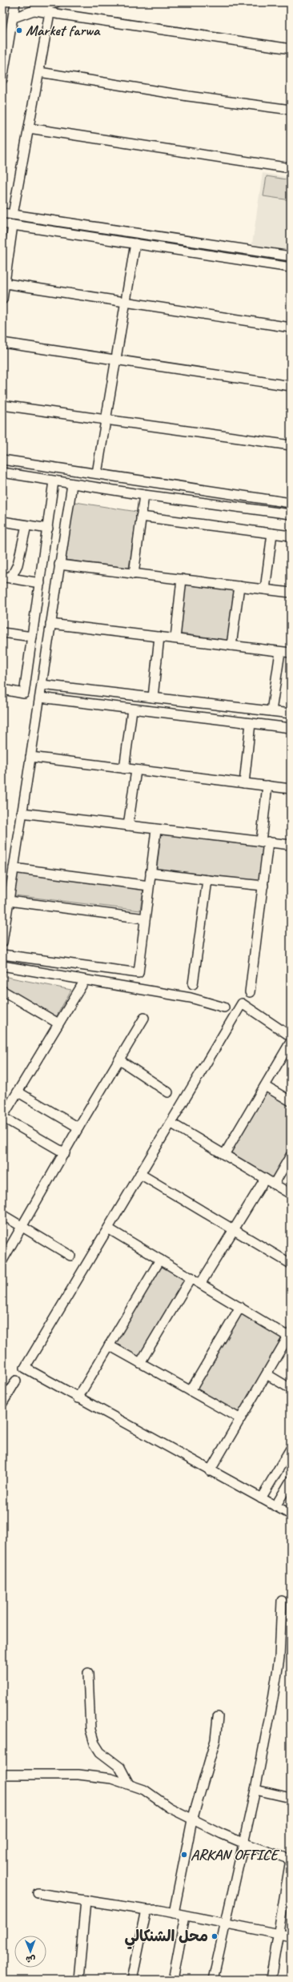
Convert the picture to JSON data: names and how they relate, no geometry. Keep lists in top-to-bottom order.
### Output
{
  "places": ["Market farwa", "ARKAN OFFICE", "محل الشنكالي"],
  "north": "bottom"
}
